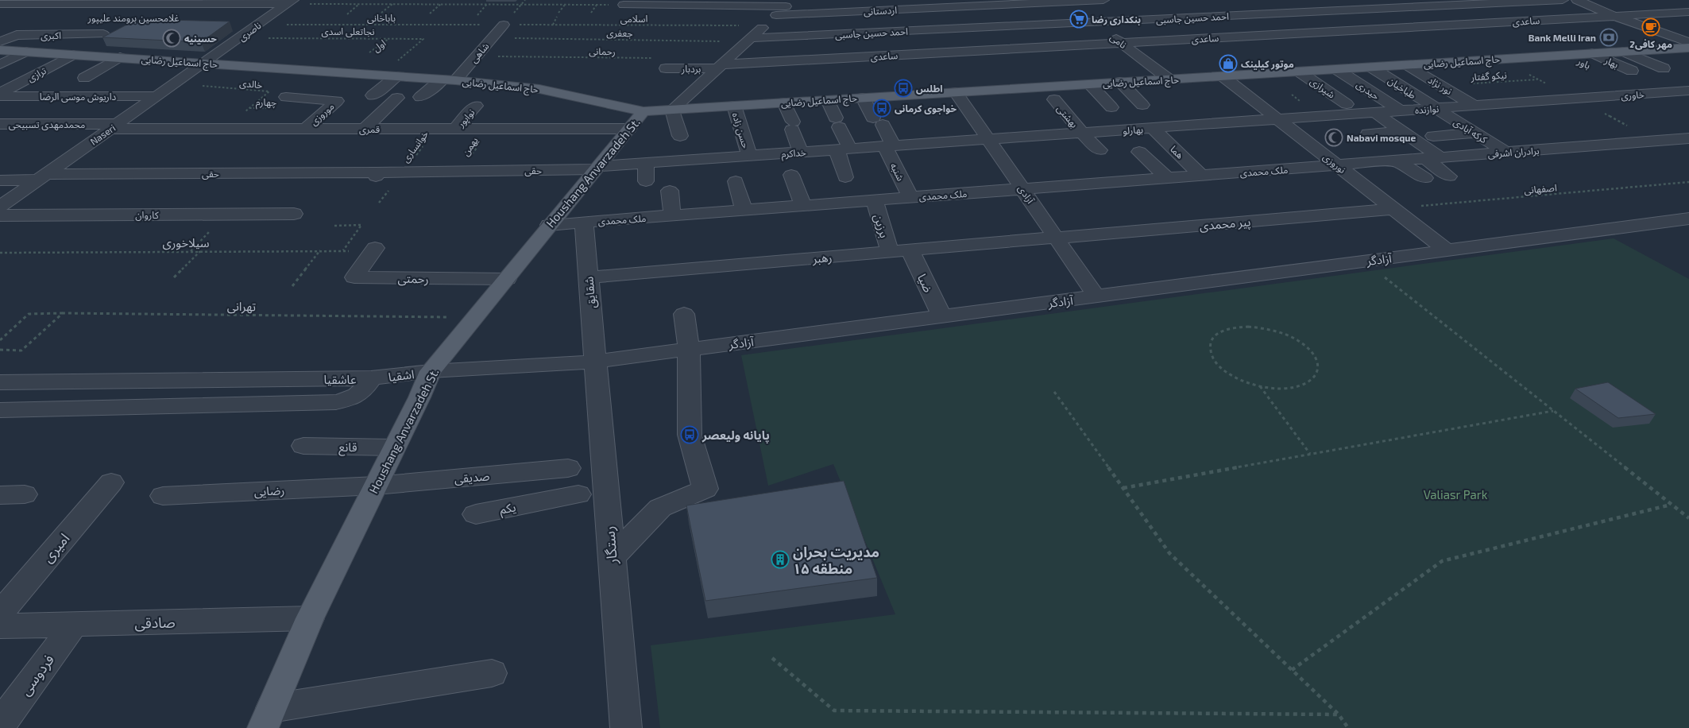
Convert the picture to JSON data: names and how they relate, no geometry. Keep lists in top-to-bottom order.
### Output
{
  "streets": {
    "main road": ["حاج اسماعیل رضایی", "Houshang Anvarzadeh St."],
    "street": [
      "اردستانی",
      "احمد حسین جاسبی",
      "ساعدی",
      "ناصری",
      "اکبری",
      "نامی",
      "شاهی",
      "بهار",
      "باور",
      "بردبار",
      "ترازی",
      "نور نژاد",
      "شیرازی",
      "طباخیان",
      "حیدری",
      "خاوری",
      "داریوش موسی الرضا",
      "نوازنده",
      "موروزی",
      "بهشتی",
      "نواپور",
      "محمدمهدی تسبیحی",
      "قمری",
      "بهارلو",
      "حسن زاده",
      "کرکه آبادی",
      "Naseri",
      "هما",
      "برادران اشرفی",
      "خداکرم",
      "نوروزی",
      "حقی",
      "ملک محمدی",
      "شنبه",
      "آزادی",
      "کاروان",
      "پیر محمدی",
      "برزین",
      "رهبر",
      "آزادگر",
      "رحمتی",
      "ضیا",
      "شقایق",
      "اشقیا",
      "عاشقیا",
      "قانع",
      "صدیقی",
      "رضایی",
      "یکم",
      "رستگار",
      "امیری",
      "صادقی",
      "فردوسی"
    ],
    "path": [
      "باباخانی",
      "اسلامی",
      "نجاتعلی اسدی",
      "جعفری",
      "اول",
      "رحمانی",
      "نیکو گفتار",
      "خالدی",
      "چهارم",
      "خوانساری",
      "یهمن",
      "اصفهانی",
      "سیلاخوری",
      "تهرانی"
    ]
  },
  "crossings": [
    ["اردستانی", "نامی"],
    ["باباخانی", "اسلامی"],
    ["باباخانی", "ناصری"],
    ["باباخانی", "شاهی"],
    ["احمد حسین جاسبی", "جعفری"],
    ["احمد حسین جاسبی", "نامی"],
    ["اسلامی", "شاهی"],
    ["ساعدی", "نامی"],
    ["ساعدی", "بردبار"],
    ["ناصری", "نجاتعلی اسدی"],
    ["ناصری", "حاج اسماعیل رضایی"],
    ["ناصری", "Naseri"],
    ["نجاتعلی اسدی", "اول"],
    ["نجاتعلی اسدی", "حاج اسماعیل رضایی"],
    ["جعفری", "شاهی"],
    ["نامی", "حاج اسماعیل رضایی"],
    ["رحمانی", "شاهی"],
    ["رحمانی", "بردبار"],
    ["شاهی", "حاج اسماعیل رضایی"],
    ["حاج اسماعیل رضایی", "بهار"],
    ["حاج اسماعیل رضایی", "باور"],
    ["حاج اسماعیل رضایی", "ترازی"],
    ["حاج اسماعیل رضایی", "نور نژاد"],
    ["حاج اسماعیل رضایی", "شیرازی"],
    ["حاج اسماعیل رضایی", "طباخیان"],
    ["حاج اسماعیل رضایی", "حیدری"],
    ["حاج اسماعیل رضایی", "حسن زاده"],
    ["حاج اسماعیل رضایی", "Naseri"],
    ["حاج اسماعیل رضایی", "نوروزی"],
    ["حاج اسماعیل رضایی", "شنبه"],
    ["حاج اسماعیل رضایی", "Houshang Anvarzadeh St."],
    ["حاج اسماعیل رضایی", "آزادی"],
    ["ترازی", "داریوش موسی الرضا"],
    ["نیکو گفتار", "نور نژاد"],
    ["خالدی", "چهارم"],
    ["خالدی", "قمری"],
    ["خالدی", "Naseri"],
    ["نور نژاد", "نوازنده"],
    ["طباخیان", "نوازنده"],
    ["طباخیان", "کرکه آبادی"],
    ["حیدری", "نوازنده"],
    ["خاوری", "نوازنده"],
    ["داریوش موسی الرضا", "Naseri"],
    ["نوازنده", "بهارلو"],
    ["نوازنده", "کرکه آبادی"],
    ["نوازنده", "نوروزی"],
    ["موروزی", "قمری"],
    ["بهشتی", "بهارلو"],
    ["نواپور", "قمری"],
    ["محمدمهدی تسبیحی", "قمری"],
    ["محمدمهدی تسبیحی", "Naseri"],
    ["قمری", "Naseri"],
    ["قمری", "خوانساری"],
    ["قمری", "یهمن"],
    ["قمری", "Houshang Anvarzadeh St."],
    ["بهارلو", "هما"],
    ["بهارلو", "خداکرم"],
    ["بهارلو", "نوروزی"],
    ["بهارلو", "آزادی"],
    ["حسن زاده", "خداکرم"],
    ["کرکه آبادی", "برادران اشرفی"],
    ["Naseri", "حقی"],
    ["خوانساری", "حقی"],
    ["یهمن", "حقی"],
    ["هما", "ملک محمدی"],
    ["برادران اشرفی", "نوروزی"],
    ["برادران اشرفی", "ملک محمدی"],
    ["خداکرم", "حقی"],
    ["خداکرم", "شنبه"],
    ["خداکرم", "Houshang Anvarzadeh St."],
    ["خداکرم", "آزادی"],
    ["نوروزی", "ملک محمدی"],
    ["نوروزی", "اصفهانی"],
    ["نوروزی", "پیر محمدی"],
    ["نوروزی", "آزادگر"],
    ["حقی", "Houshang Anvarzadeh St."],
    ["ملک محمدی", "شنبه"],
    ["ملک محمدی", "Houshang Anvarzadeh St."],
    ["ملک محمدی", "آزادی"],
    ["ملک محمدی", "برزین"],
    ["ملک محمدی", "شقایق"],
    ["Houshang Anvarzadeh St.", "آزادگر"],
    ["Houshang Anvarzadeh St.", "رحمتی"],
    ["Houshang Anvarzadeh St.", "تهرانی"],
    ["Houshang Anvarzadeh St.", "اشقیا"],
    ["Houshang Anvarzadeh St.", "قانع"],
    ["Houshang Anvarzadeh St.", "صدیقی"],
    ["Houshang Anvarzadeh St.", "رضایی"],
    ["Houshang Anvarzadeh St.", "صادقی"],
    ["اصفهانی", "پیر محمدی"],
    ["آزادی", "پیر محمدی"],
    ["آزادی", "رهبر"],
    ["آزادی", "آزادگر"],
    ["پیر محمدی", "رهبر"],
    ["برزین", "رهبر"],
    ["سیلاخوری", "رحمتی"],
    ["رهبر", "ضیا"],
    ["رهبر", "شقایق"],
    ["آزادگر", "ضیا"],
    ["آزادگر", "شقایق"],
    ["آزادگر", "اشقیا"],
    ["آزادگر", "رستگار"],
    ["شقایق", "رستگار"],
    ["اشقیا", "عاشقیا"],
    ["صدیقی", "رضایی"],
    ["صادقی", "فردوسی"]
  ],
  "parks": ["Valiasr Park"],
  "places": {
    "supermarket": ["بنکداری رضا"],
    "cafe": ["2مهر کافی"],
    "bank": ["Bank Melli Iran"],
    "mosque": ["حسینیه", "Nabavi mosque"],
    "shop": ["موتور کیلینک"],
    "bus stop": ["اطلس", "خواجوی کرمانی", "پایانه ولیعصر"],
    "building": ["مدیریت بحران منطقه ۱۵"]
  }
}
